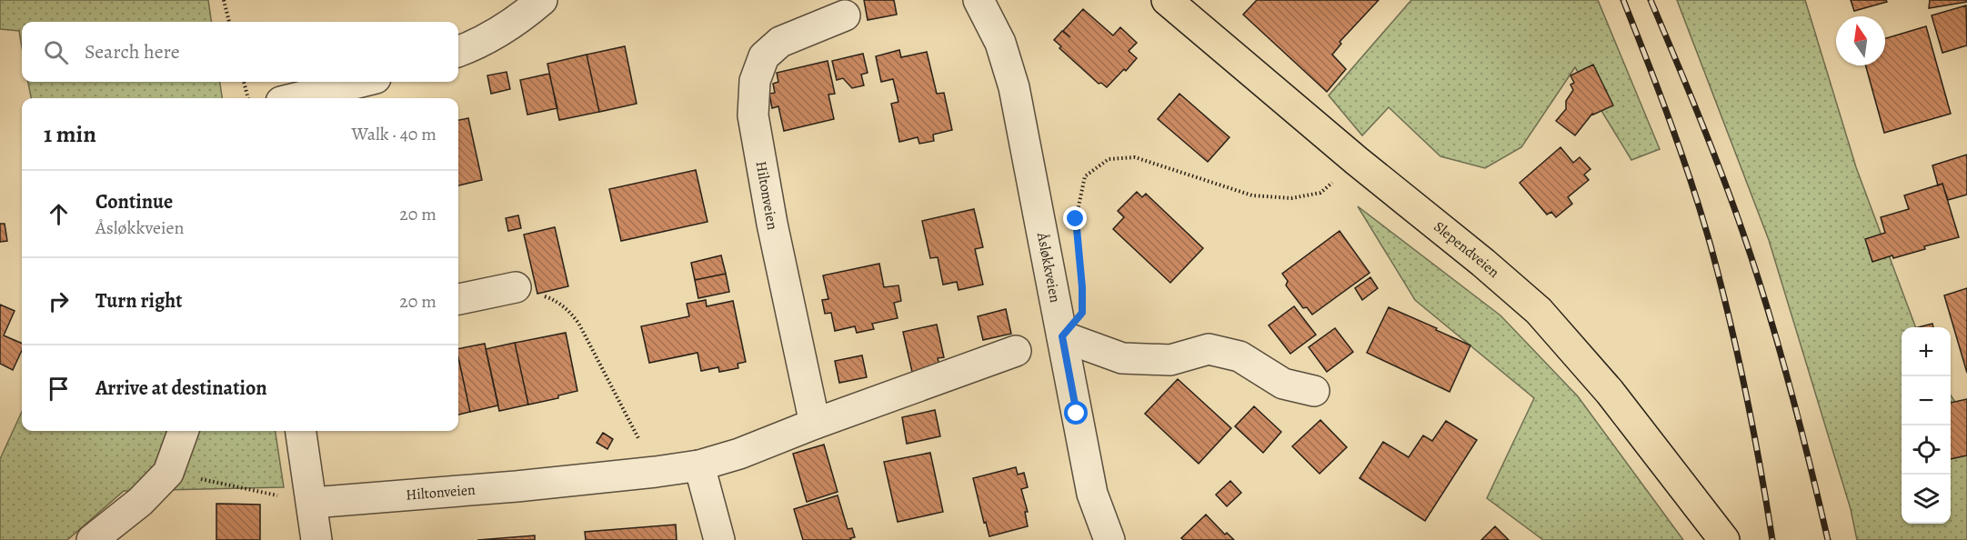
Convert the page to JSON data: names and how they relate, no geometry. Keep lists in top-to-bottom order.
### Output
{
  "streets": {
    "main road": ["Slependveien"],
    "street": ["Hiltonveien", "Åsløkkveien"]
  },
  "north": "top",
  "page": {
    "search": "Search here",
    "heading": ["1 min", "Walk · 40 m"],
    "list": [
      ["Continue", "Åsløkkveien", "20 m"],
      ["Turn right", "20 m"],
      "Arrive at destination"
    ],
    "map_buttons": ["+", "−"]
  }
}
